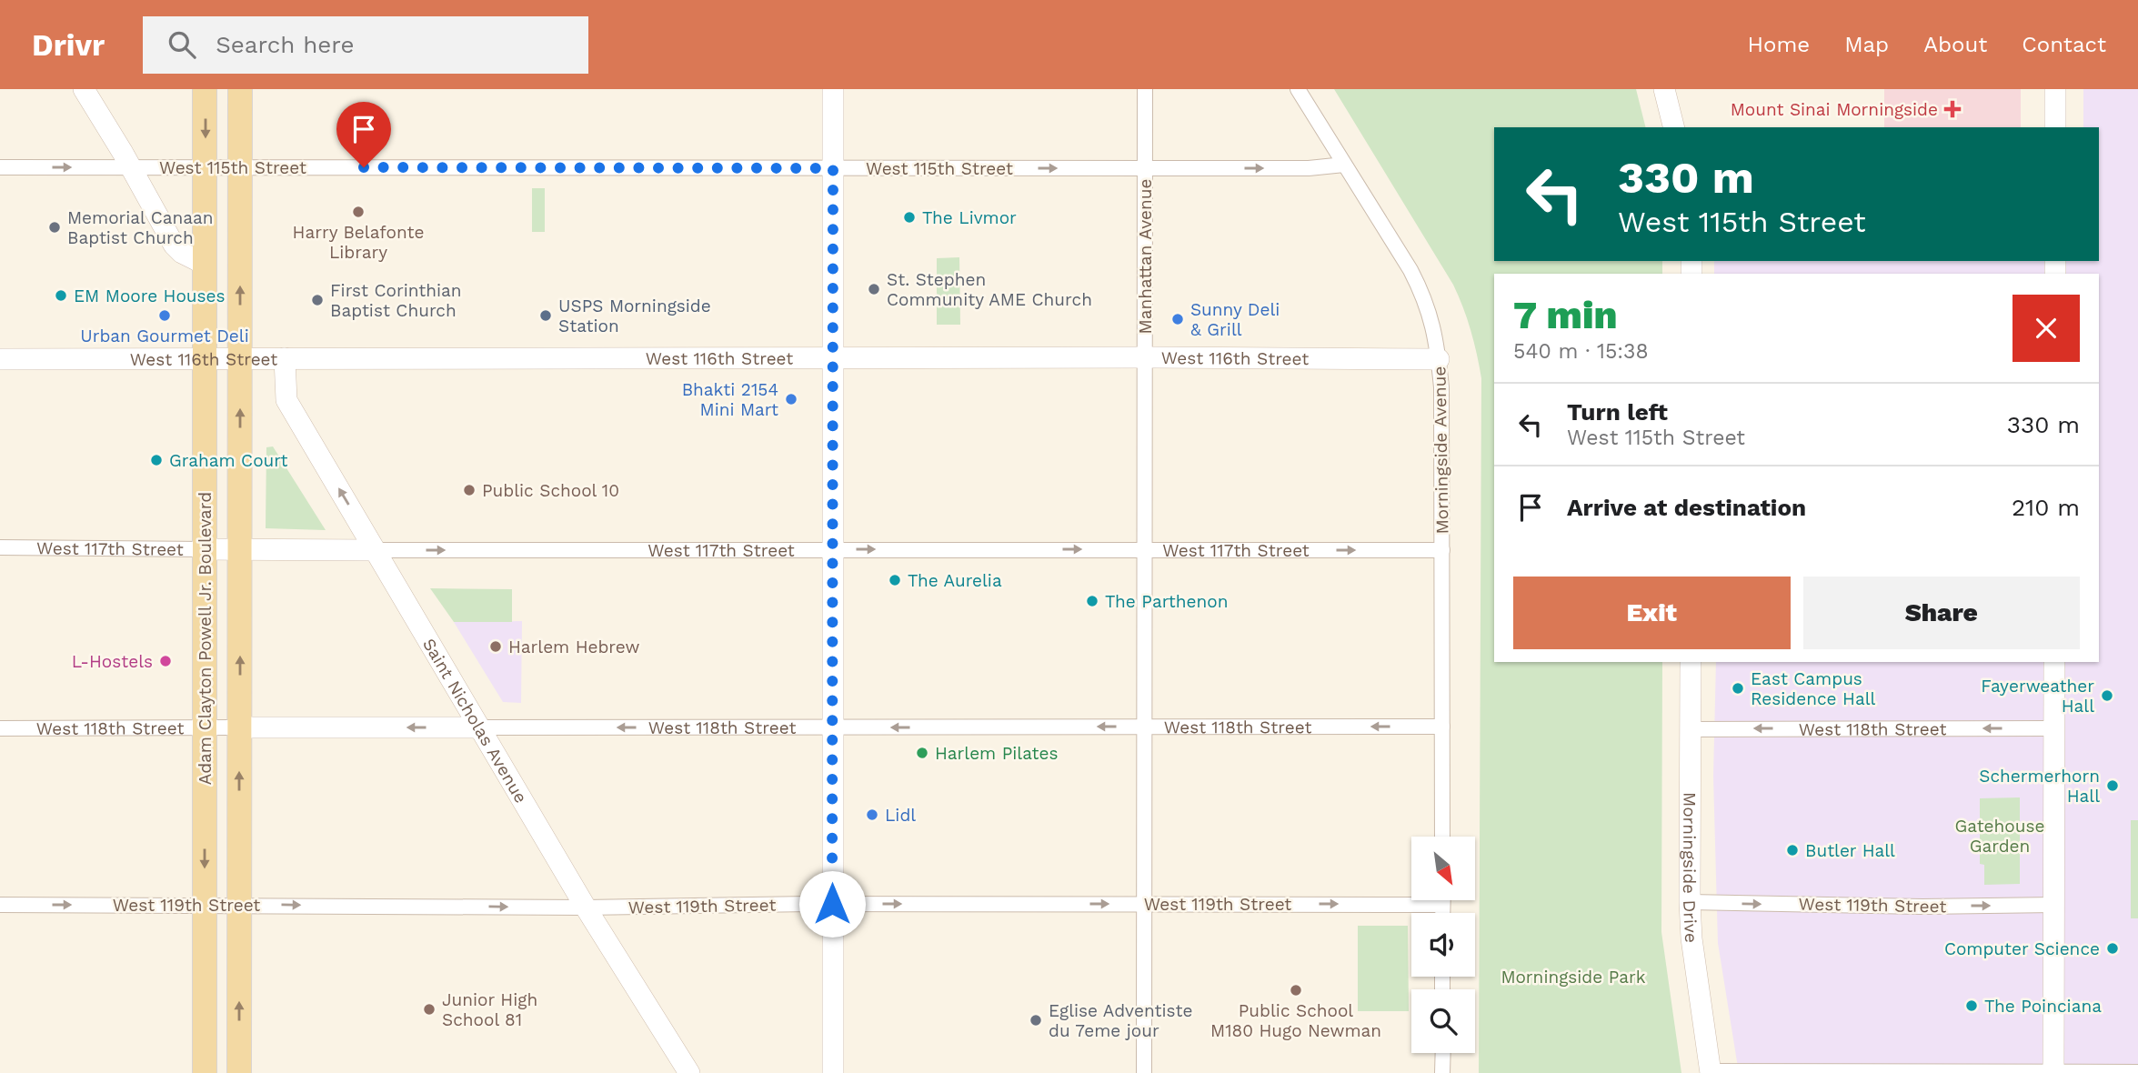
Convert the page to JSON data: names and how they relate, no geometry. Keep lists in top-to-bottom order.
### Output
{
  "streets": {
    "main road": [
      "West 116th Street",
      "West 117th Street",
      "Adam Clayton Powell Jr. Boulevard",
      "Saint Nicholas Avenue",
      "West 118th Street",
      "Morningside Drive"
    ],
    "street": [
      "West 115th Street",
      "Manhattan Avenue",
      "Morningside Avenue",
      "West 119th Street"
    ]
  },
  "crossings": [
    ["West 115th Street", "Manhattan Avenue"],
    ["West 115th Street", "Morningside Avenue"],
    ["West 115th Street", "Adam Clayton Powell Jr. Boulevard"],
    ["Manhattan Avenue", "West 116th Street"],
    ["Manhattan Avenue", "West 117th Street"],
    ["Manhattan Avenue", "West 118th Street"],
    ["Manhattan Avenue", "West 119th Street"],
    ["West 116th Street", "Morningside Avenue"],
    ["West 116th Street", "Adam Clayton Powell Jr. Boulevard"],
    ["West 116th Street", "Saint Nicholas Avenue"],
    ["Morningside Avenue", "West 117th Street"],
    ["Morningside Avenue", "West 118th Street"],
    ["West 117th Street", "Adam Clayton Powell Jr. Boulevard"],
    ["West 117th Street", "Saint Nicholas Avenue"],
    ["Adam Clayton Powell Jr. Boulevard", "West 118th Street"],
    ["Adam Clayton Powell Jr. Boulevard", "West 119th Street"],
    ["Saint Nicholas Avenue", "West 118th Street"],
    ["Saint Nicholas Avenue", "West 119th Street"],
    ["West 118th Street", "Morningside Drive"],
    ["Morningside Drive", "West 119th Street"]
  ],
  "one_way": [
    "West 115th Street",
    "West 117th Street",
    "West 118th Street",
    "West 119th Street"
  ],
  "parks": ["Gatehouse Garden", "Morningside Park"],
  "places": {
    "health": ["Mount Sinai Morningside"],
    "other": [
      "Harry Belafonte Library",
      "The Livmor",
      "Memorial Canaan Baptist Church",
      "St. Stephen Community AME Church",
      "EM Moore Houses",
      "First Corinthian Baptist Church",
      "Urban Gourmet Deli",
      "USPS Morningside Station",
      "Sunny Deli & Grill",
      "Bhakti 2154 Mini Mart",
      "Graham Court",
      "Public School 10",
      "The Aurelia",
      "The Parthenon",
      "Harlem Hebrew",
      "L-Hostels",
      "East Campus Residence Hall",
      "Fayerweather Hall",
      "Harlem Pilates",
      "Schermerhorn Hall",
      "Lidl",
      "Butler Hall",
      "Computer Science",
      "Public School M180 Hugo Newman",
      "The Poinciana",
      "Junior High School 81",
      "Eglise Adventiste du 7eme jour"
    ]
  },
  "north": "bottom right",
  "page": {
    "header": "Drivr",
    "search": "Search here",
    "nav": [
      "Home",
      "Map",
      "About",
      "Contact"
    ],
    "turn": ["330 m", "West 115th Street"],
    "heading": ["7 min", "540 m · 15:38"],
    "list": [
      {
        "name": "Turn left",
        "note": "West 115th Street",
        "value": "330 m"
      },
      {
        "name": "Arrive at destination",
        "value": "210 m"
      }
    ],
    "buttons": ["Exit", "Share"]
  }
}
